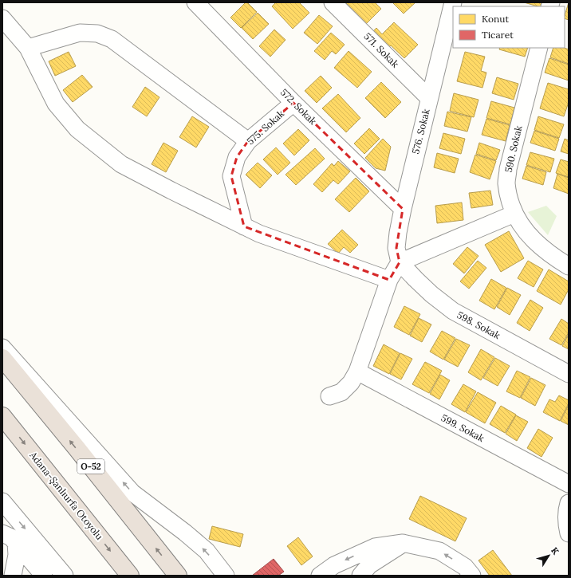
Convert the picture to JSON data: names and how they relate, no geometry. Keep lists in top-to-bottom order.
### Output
{
  "streets": {
    "highway": ["O-52", "Adana-Şanlıurfa Otoyolu"],
    "street": [
      "571. Sokak",
      "572. Sokak",
      "575. Sokak",
      "576. Sokak",
      "590. Sokak",
      "598. Sokak",
      "599. Sokak"
    ]
  },
  "crossings": [
    ["571. Sokak", "576. Sokak"],
    ["572. Sokak", "575. Sokak"],
    ["572. Sokak", "576. Sokak"],
    ["576. Sokak", "598. Sokak"]
  ],
  "legend": ["Konut", "Ticaret"],
  "north": "top right"
}
